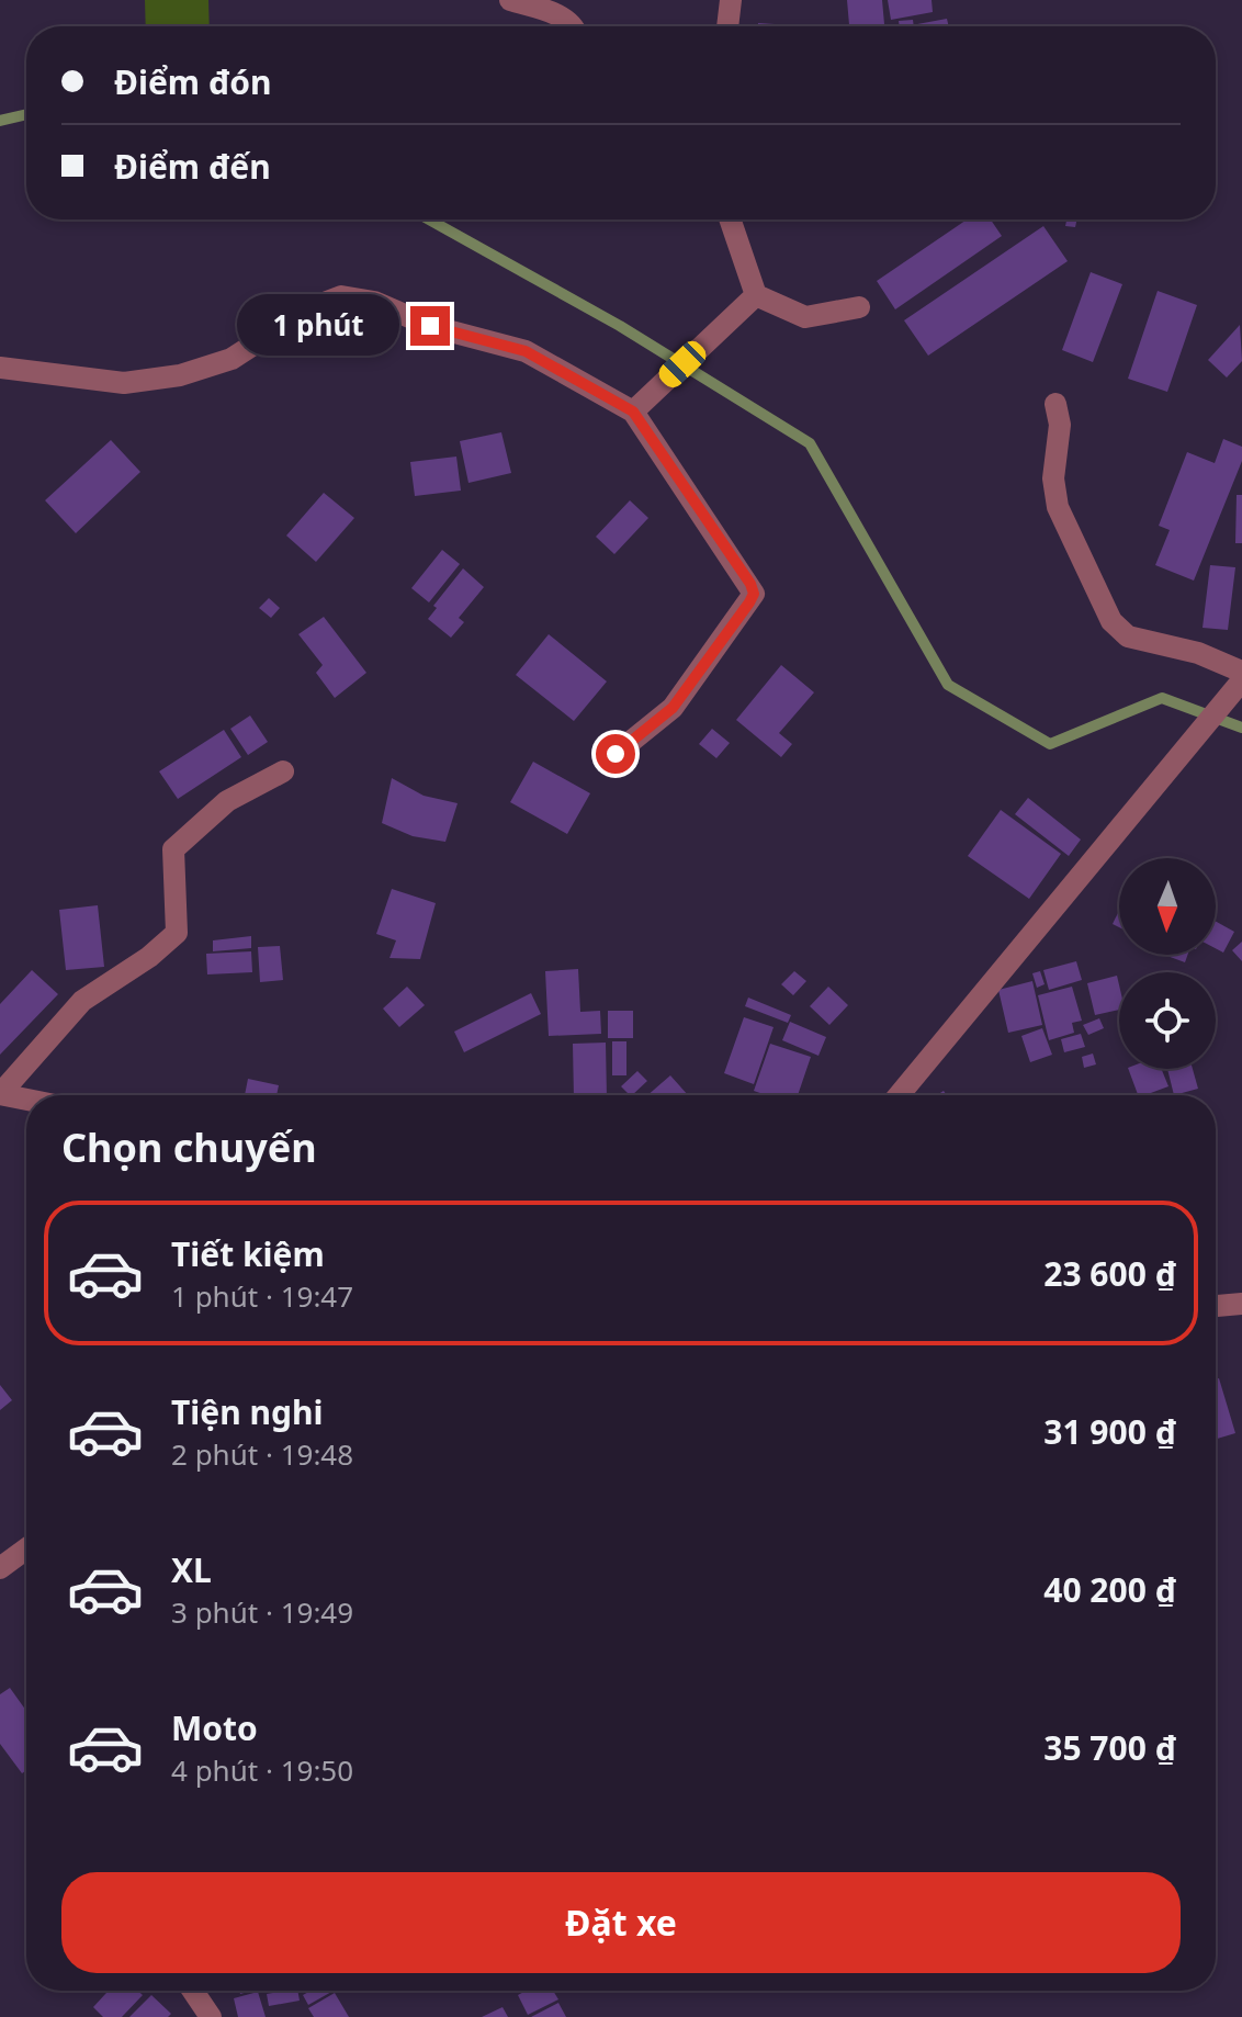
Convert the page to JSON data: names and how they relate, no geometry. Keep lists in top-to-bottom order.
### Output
{
  "north": "bottom",
  "page": {
    "banner": ["Điểm đón", "Điểm đến"],
    "bubble": "1 phút",
    "heading": "Chọn chuyến",
    "list": [
      {
        "name": "Tiết kiệm",
        "note": "1 phút · 19:47",
        "value": "23 600 ₫"
      },
      {
        "name": "Tiện nghi",
        "note": "2 phút · 19:48",
        "value": "31 900 ₫"
      },
      {
        "name": "XL",
        "note": "3 phút · 19:49",
        "value": "40 200 ₫"
      },
      {
        "name": "Moto",
        "note": "4 phút · 19:50",
        "value": "35 700 ₫"
      }
    ],
    "buttons": "Đặt xe"
  }
}
